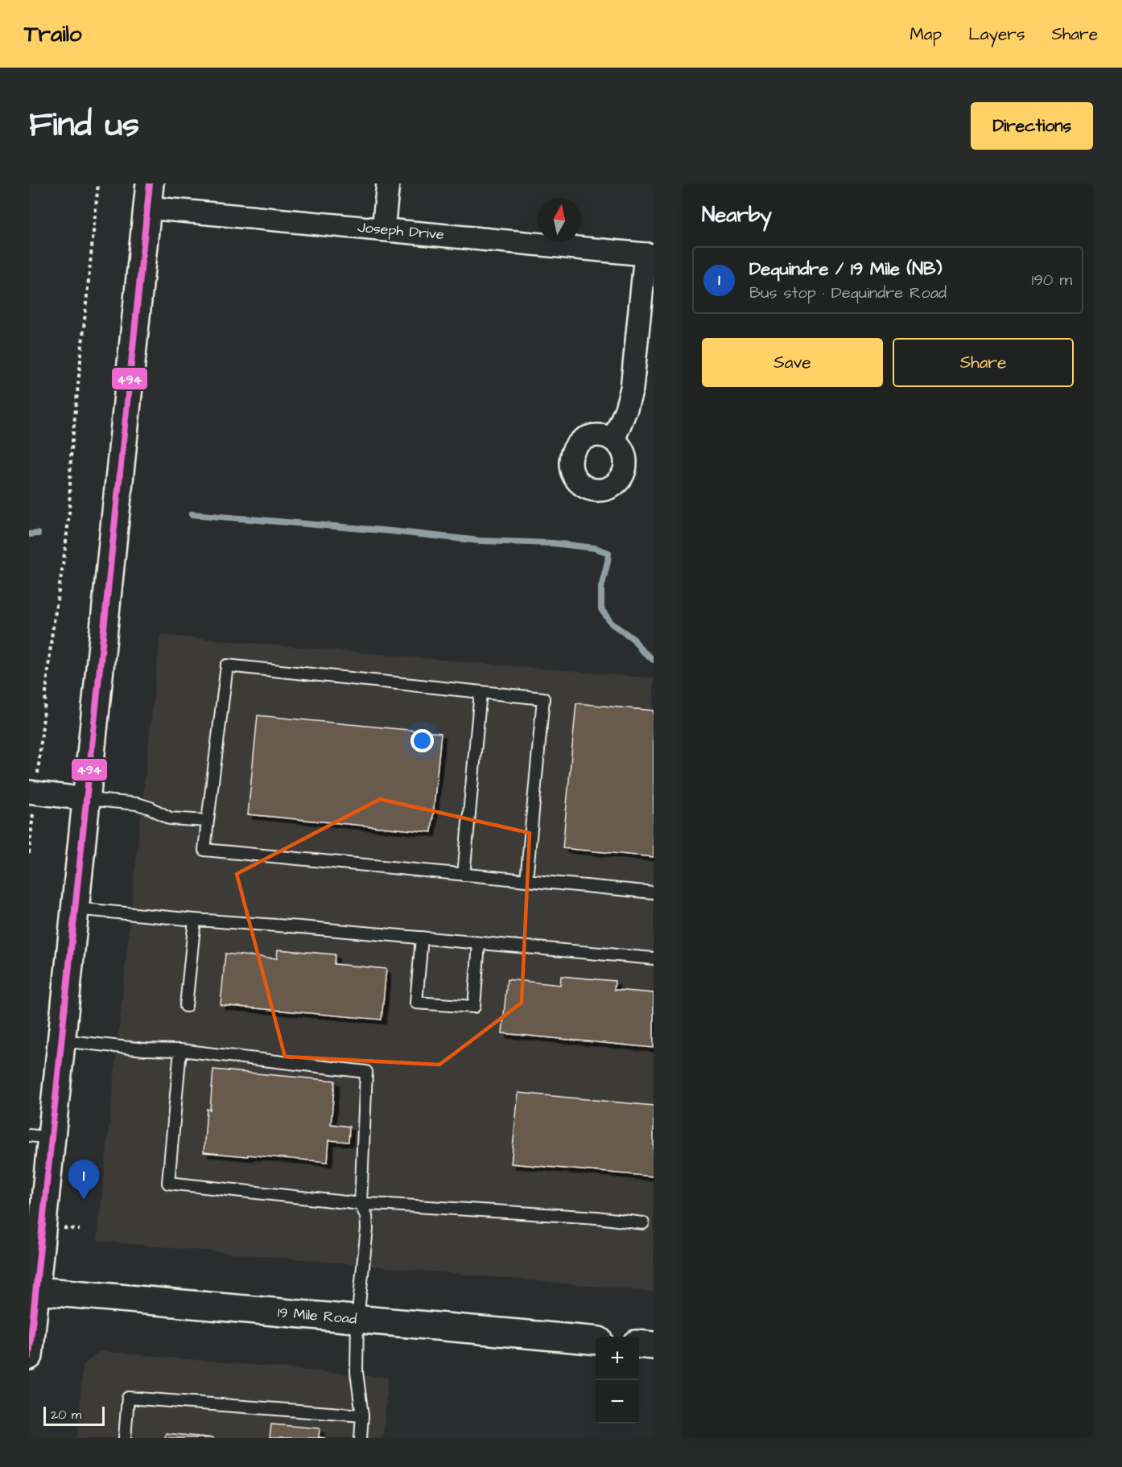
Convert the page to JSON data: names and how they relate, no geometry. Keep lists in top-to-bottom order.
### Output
{
  "streets": {
    "main road": ["19 Mile Road"],
    "street": ["Joseph Drive"]
  },
  "lines": ["transit line 494"],
  "scale_bar": "20 m",
  "north": "top",
  "page": {
    "header": "Trailo",
    "nav": ["Map", "Layers", "Share"],
    "title": "Find us",
    "buttons": [
      "Directions",
      ["Save", "Share"]
    ],
    "heading": "Nearby",
    "list": [
      {
        "mark": "1",
        "name": "Dequindre / 19 Mile (NB)",
        "note": "Bus stop · Dequindre Road",
        "value": "190 m"
      }
    ],
    "pins": "1",
    "map_buttons": ["+", "−"],
    "scale": "20 m"
  }
}
